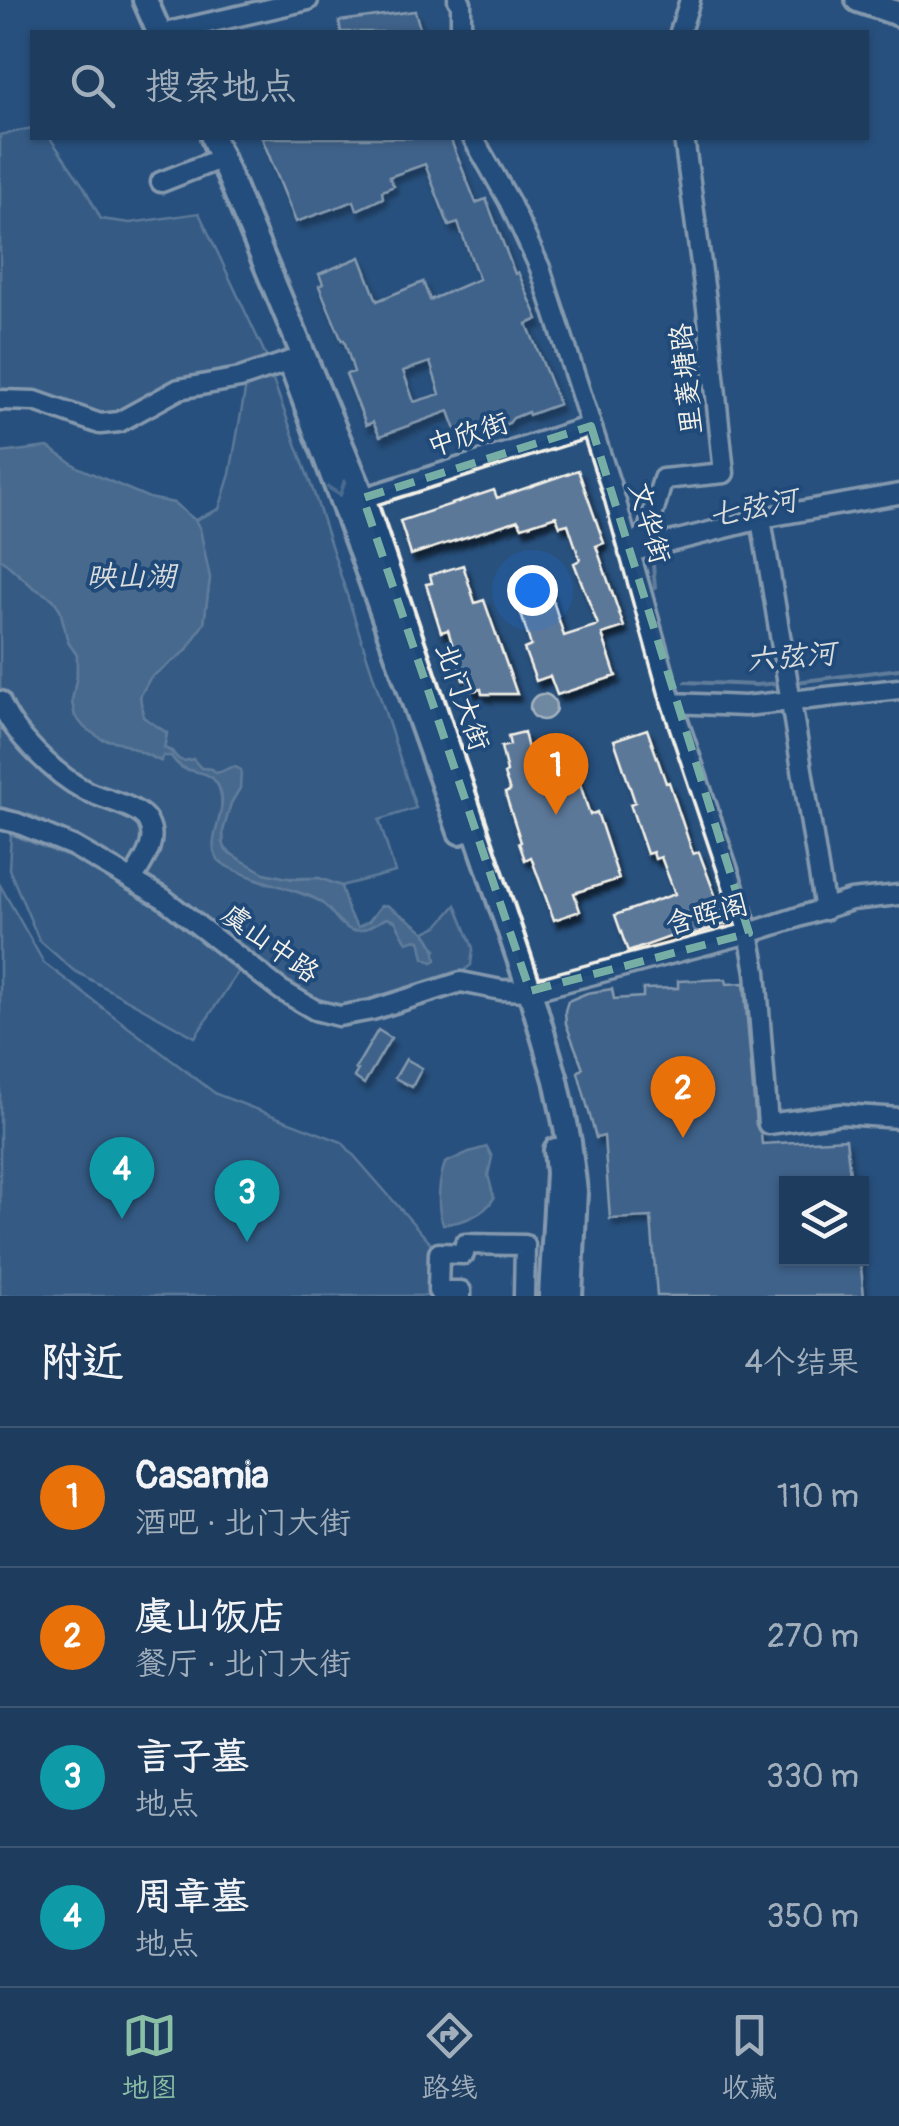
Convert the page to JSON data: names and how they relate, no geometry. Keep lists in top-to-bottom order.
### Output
{
  "streets": {
    "main road": ["北门大街"],
    "street": [
      "里菱塘路",
      "中欣街",
      "文华街",
      "含晖阁",
      "虞山中路"
    ]
  },
  "crossings": [
    ["里菱塘路", "文华街"],
    ["中欣街", "文华街"],
    ["中欣街", "北门大街"],
    ["文华街", "含晖阁"],
    ["北门大街", "含晖阁"],
    ["北门大街", "虞山中路"],
    ["含晖阁", "虞山中路"]
  ],
  "water": ["七弦河", "映山湖", "六弦河"],
  "page": {
    "search": "搜索地点",
    "pins": [
      "1",
      "2",
      "4",
      "3"
    ],
    "heading": ["附近", "4个结果"],
    "list": [
      {
        "mark": "1",
        "name": "Casamia",
        "note": "酒吧 · 北门大街",
        "value": "110 m"
      },
      {
        "mark": "2",
        "name": "虞山饭店",
        "note": "餐厅 · 北门大街",
        "value": "270 m"
      },
      {
        "mark": "3",
        "name": "言子墓",
        "note": "地点",
        "value": "330 m"
      },
      {
        "mark": "4",
        "name": "周章墓",
        "note": "地点",
        "value": "350 m"
      }
    ],
    "nav": ["地图", "路线", "收藏"]
  }
}
